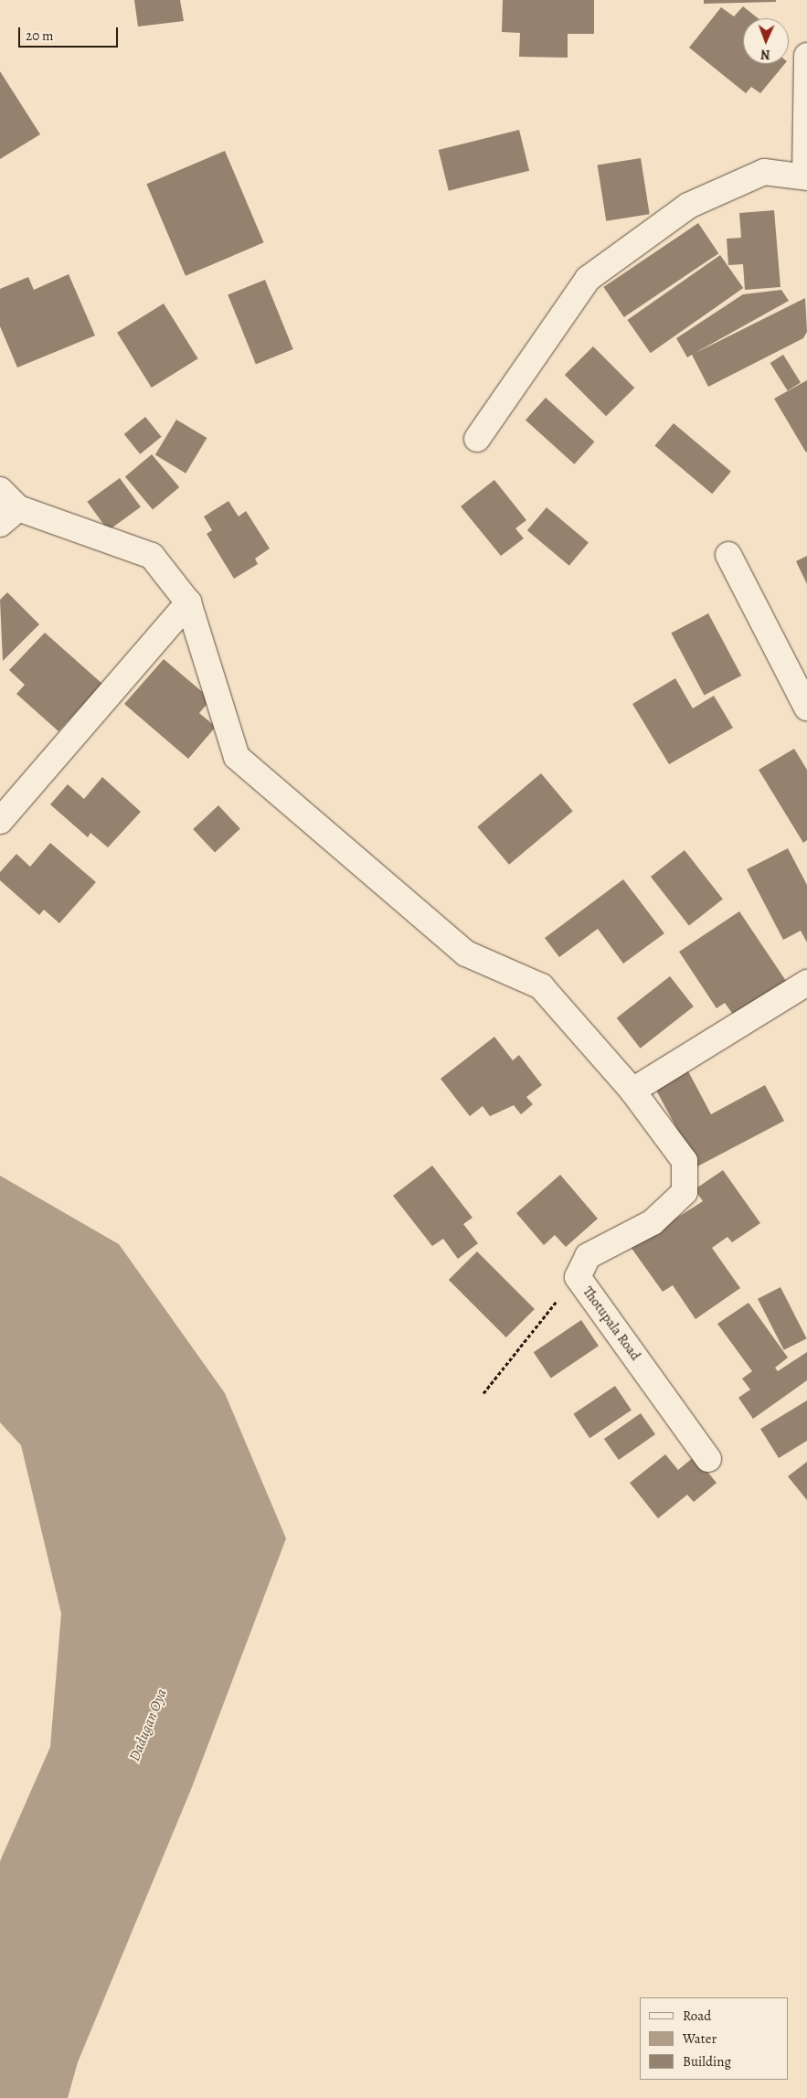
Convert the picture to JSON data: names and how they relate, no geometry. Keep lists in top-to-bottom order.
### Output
{
  "streets": {
    "street": ["Thotupala Road"]
  },
  "water": ["Dadugan Oya"],
  "legend": ["Road", "Water", "Building"],
  "scale_bar": "20 m",
  "north": "bottom"
}
